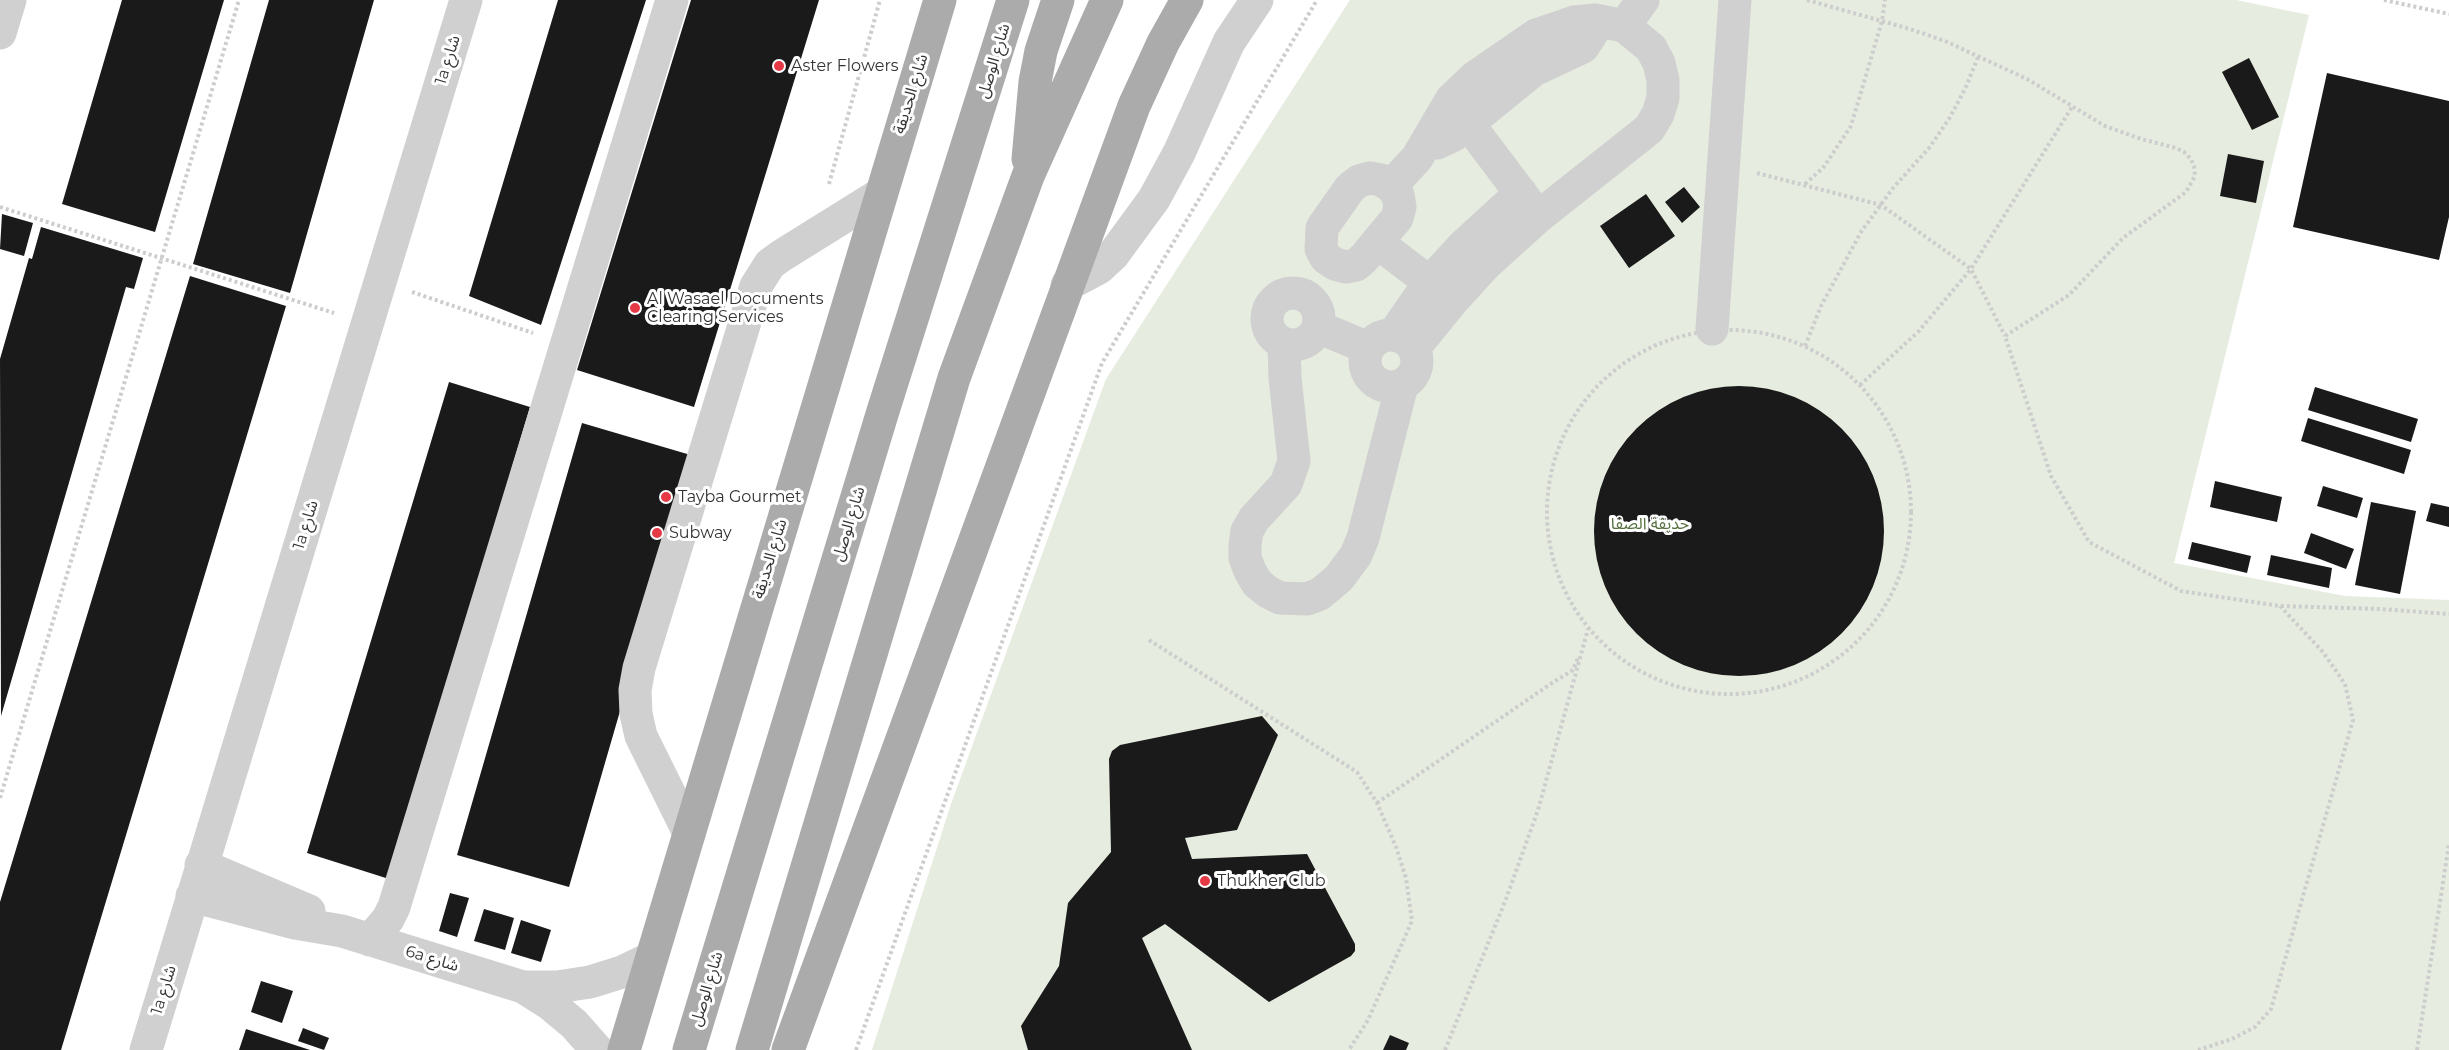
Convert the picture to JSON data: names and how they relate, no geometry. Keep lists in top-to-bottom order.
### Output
{
  "streets": {
    "main road": ["شارع الوصل", "شارع الحديقة"],
    "street": ["1a شارع", "6a شارع"]
  },
  "crossings": [
    ["1a شارع", "6a شارع"],
    ["شارع الحديقة", "6a شارع"]
  ],
  "parks": ["حديقة الصفا"],
  "places": [
    "Aster Flowers",
    "Al Wasael Documents Clearing Services",
    "Tayba Gourmet",
    "Subway",
    "Thukher Club"
  ]
}
